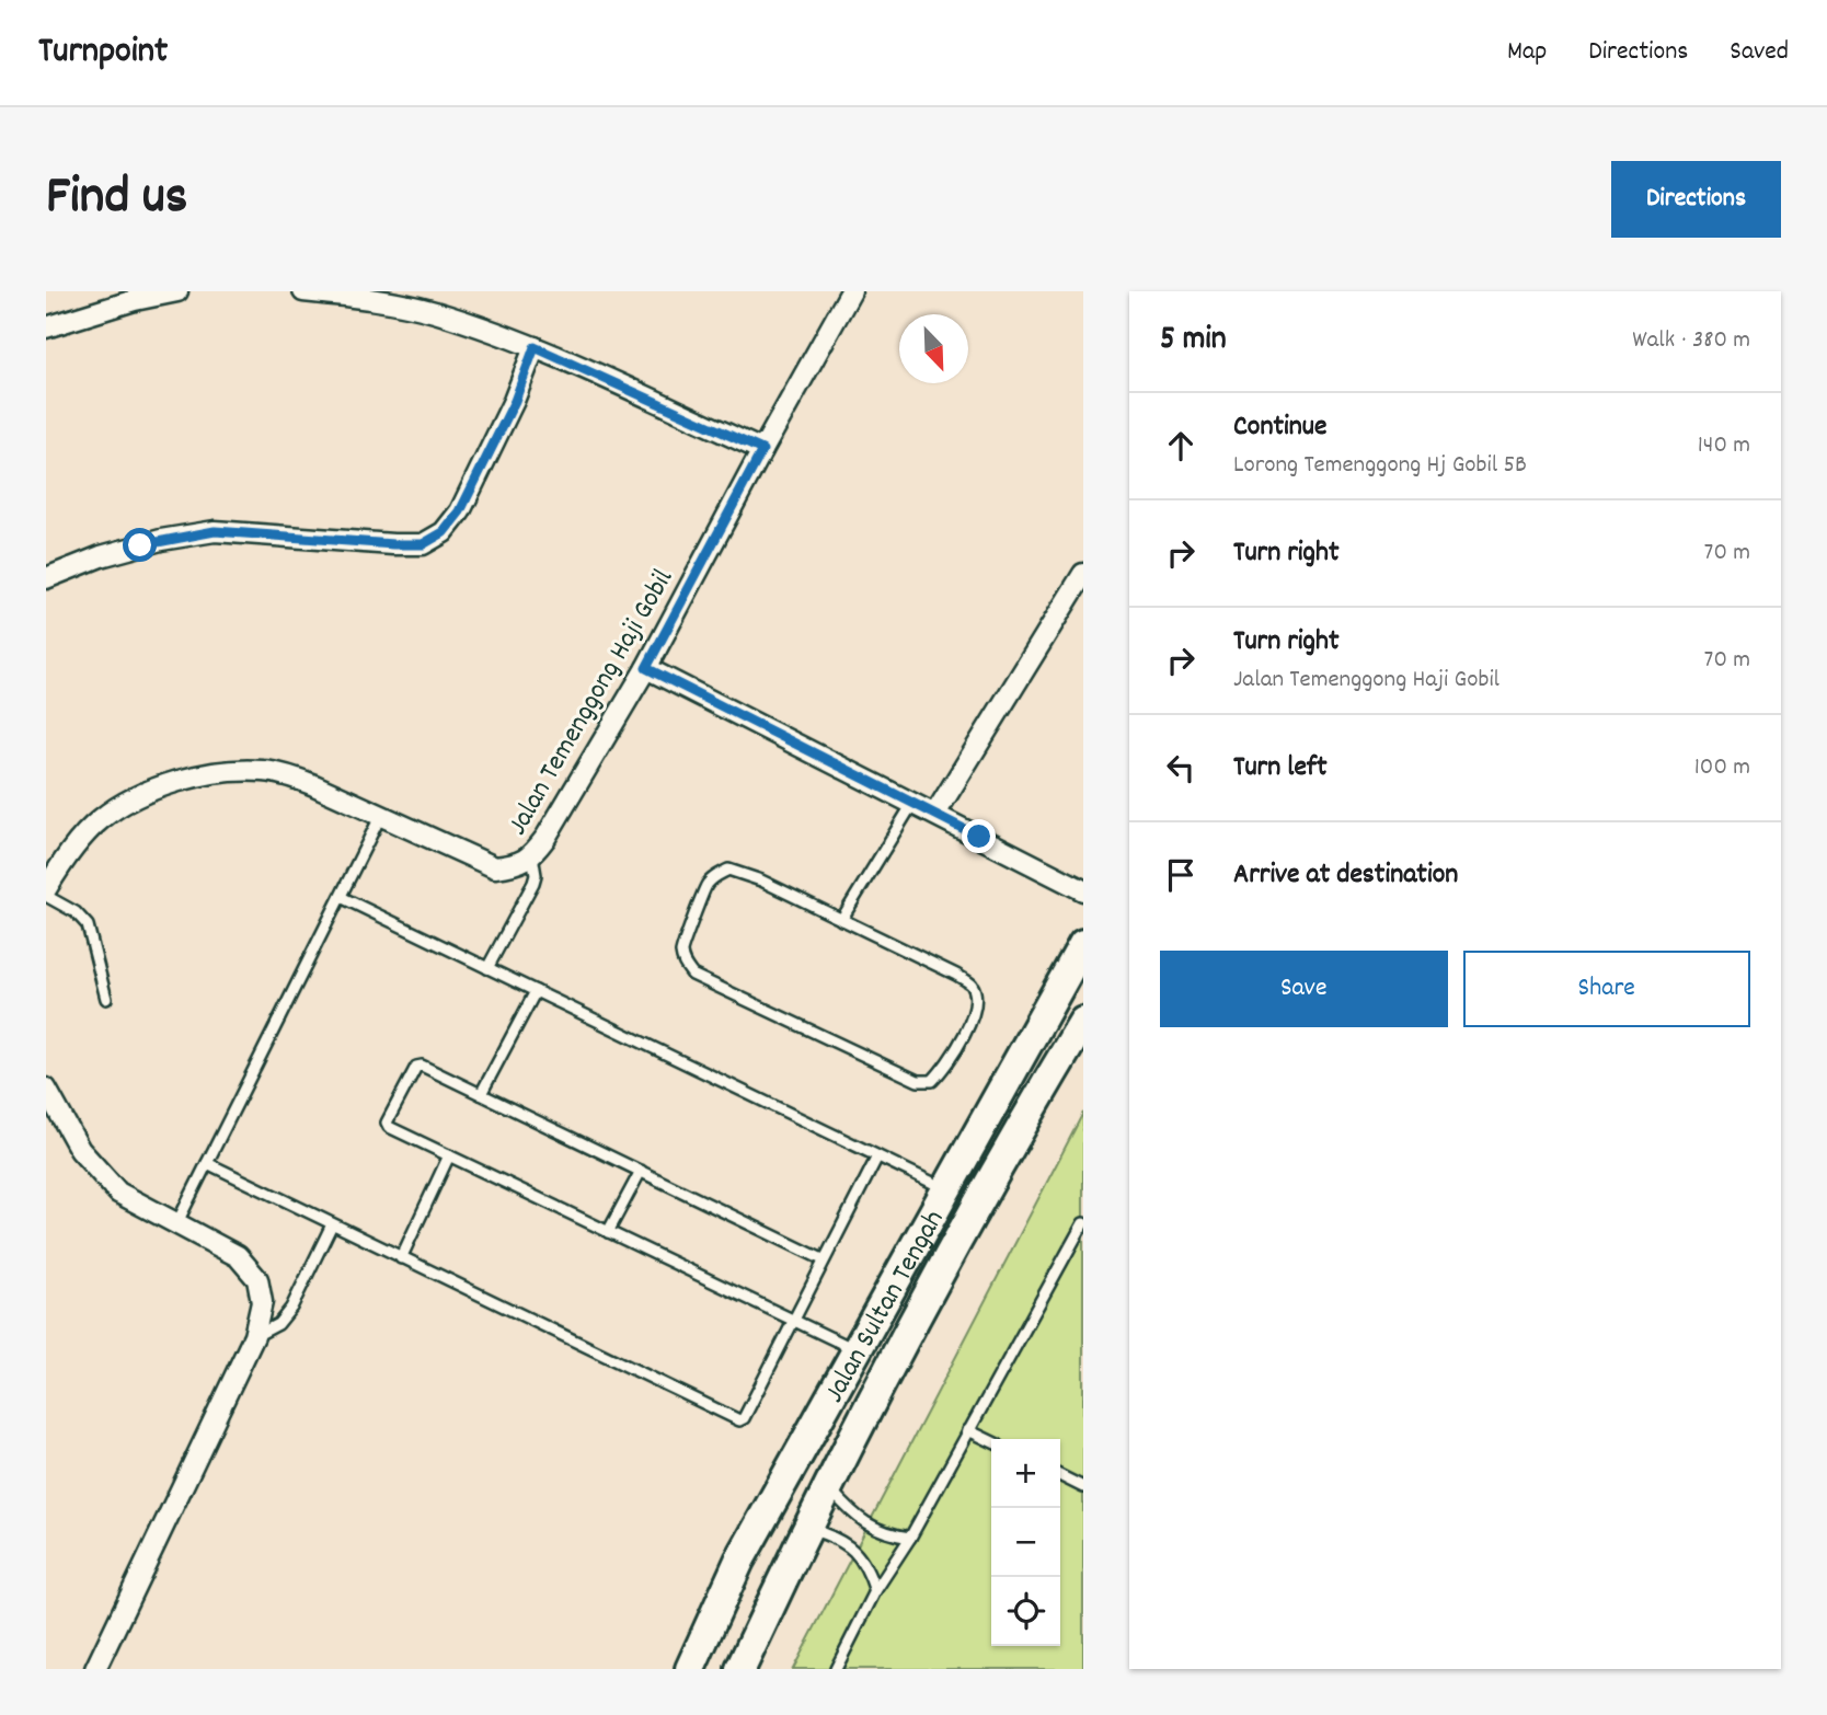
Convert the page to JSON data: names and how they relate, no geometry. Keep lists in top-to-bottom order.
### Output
{
  "streets": {
    "main road": ["Jalan Sultan Tengah"],
    "street": ["Jalan Temenggong Haji Gobil"]
  },
  "north": "bottom right",
  "page": {
    "header": "Turnpoint",
    "nav": ["Map", "Directions", "Saved"],
    "title": "Find us",
    "buttons": [
      "Directions",
      ["Save", "Share"]
    ],
    "heading": ["5 min", "Walk · 380 m"],
    "list": [
      ["Continue", "Lorong Temenggong Hj Gobil 5B", "140 m"],
      ["Turn right", "70 m"],
      ["Turn right", "Jalan Temenggong Haji Gobil", "70 m"],
      ["Turn left", "100 m"],
      "Arrive at destination"
    ],
    "map_buttons": ["+", "−"]
  }
}
